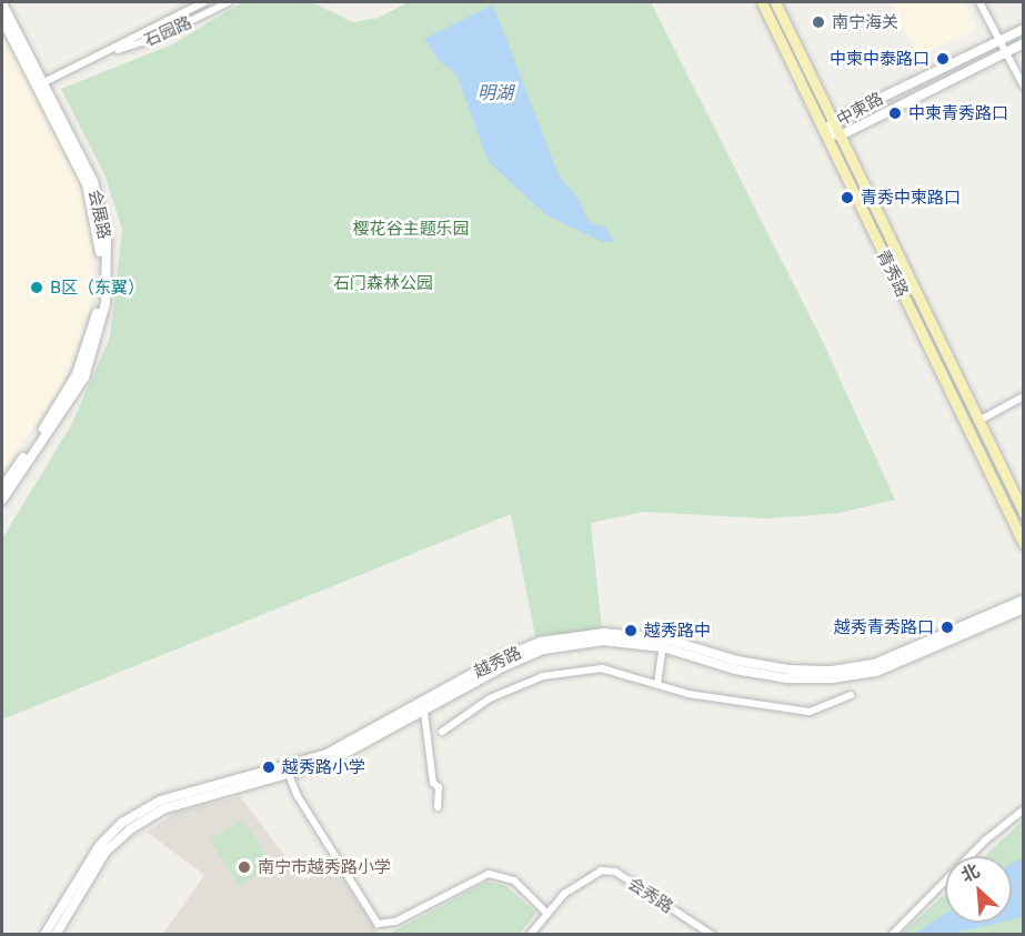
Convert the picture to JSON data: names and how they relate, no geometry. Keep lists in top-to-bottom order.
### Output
{
  "streets": {
    "main road": [
      "中柬路",
      "会展路",
      "青秀路",
      "越秀路"
    ],
    "street": ["石园路", "会秀路"]
  },
  "crossings": [
    ["石园路", "会展路"],
    ["中柬路", "青秀路"]
  ],
  "water": ["明湖"],
  "parks": ["樱花谷主题乐园", "石门森林公园"],
  "places": [
    "南宁海关",
    "中柬中泰路口",
    "中柬青秀路口",
    "青秀中柬路口",
    "B区（东翼）",
    "越秀青秀路口",
    "越秀路中",
    "越秀路小学",
    "南宁市越秀路小学"
  ],
  "north": "top left"
}
